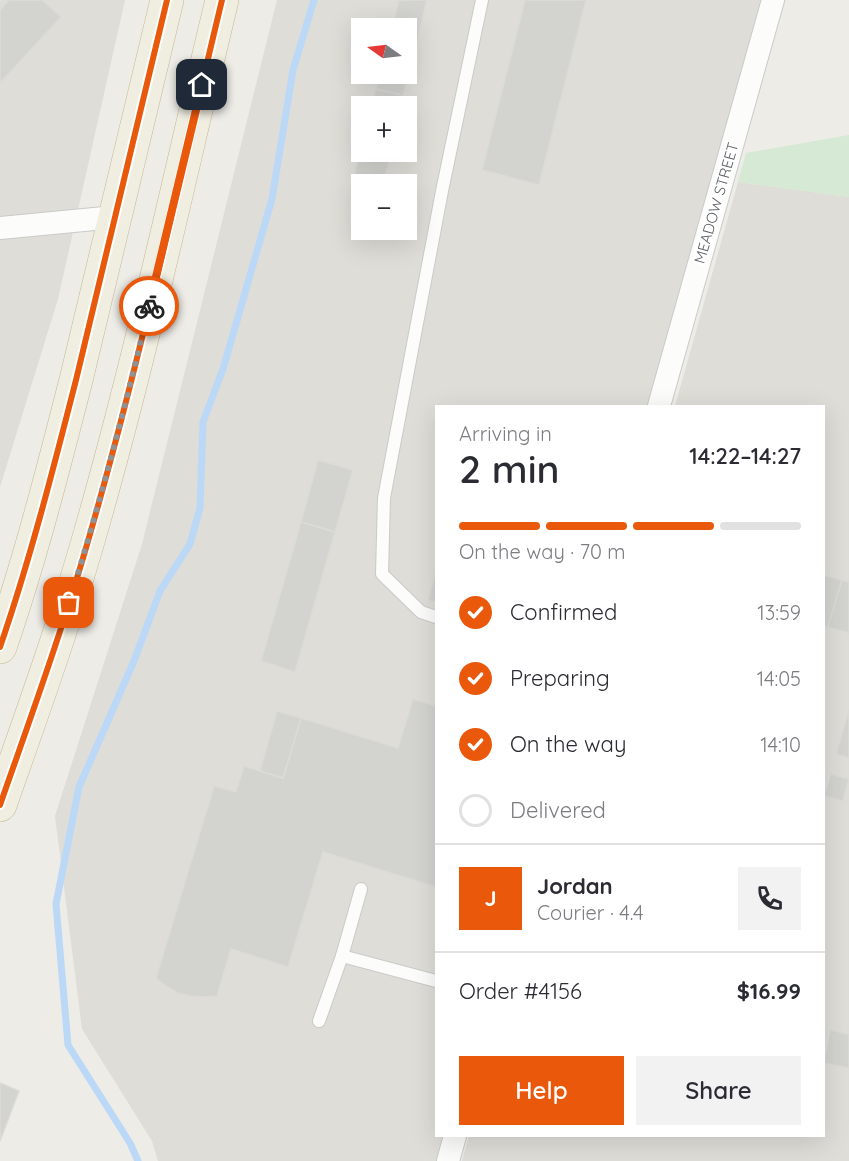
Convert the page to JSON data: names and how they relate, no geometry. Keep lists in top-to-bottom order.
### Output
{
  "streets": {
    "street": ["MEADOW STREET"]
  },
  "north": "left",
  "page": {
    "map_buttons": ["+", "−"],
    "heading": ["2 min", "Arriving in", "14:22–14:27"],
    "panel": [
      "Jordan",
      "Courier · 4.4",
      "Order #4156",
      "$16.99"
    ],
    "bar": "On the way · 70 m",
    "list": [
      ["Confirmed", "13:59"],
      ["Preparing", "14:05"],
      ["On the way", "14:10"],
      "Delivered"
    ],
    "round": "J",
    "buttons": ["Help", "Share"]
  }
}
